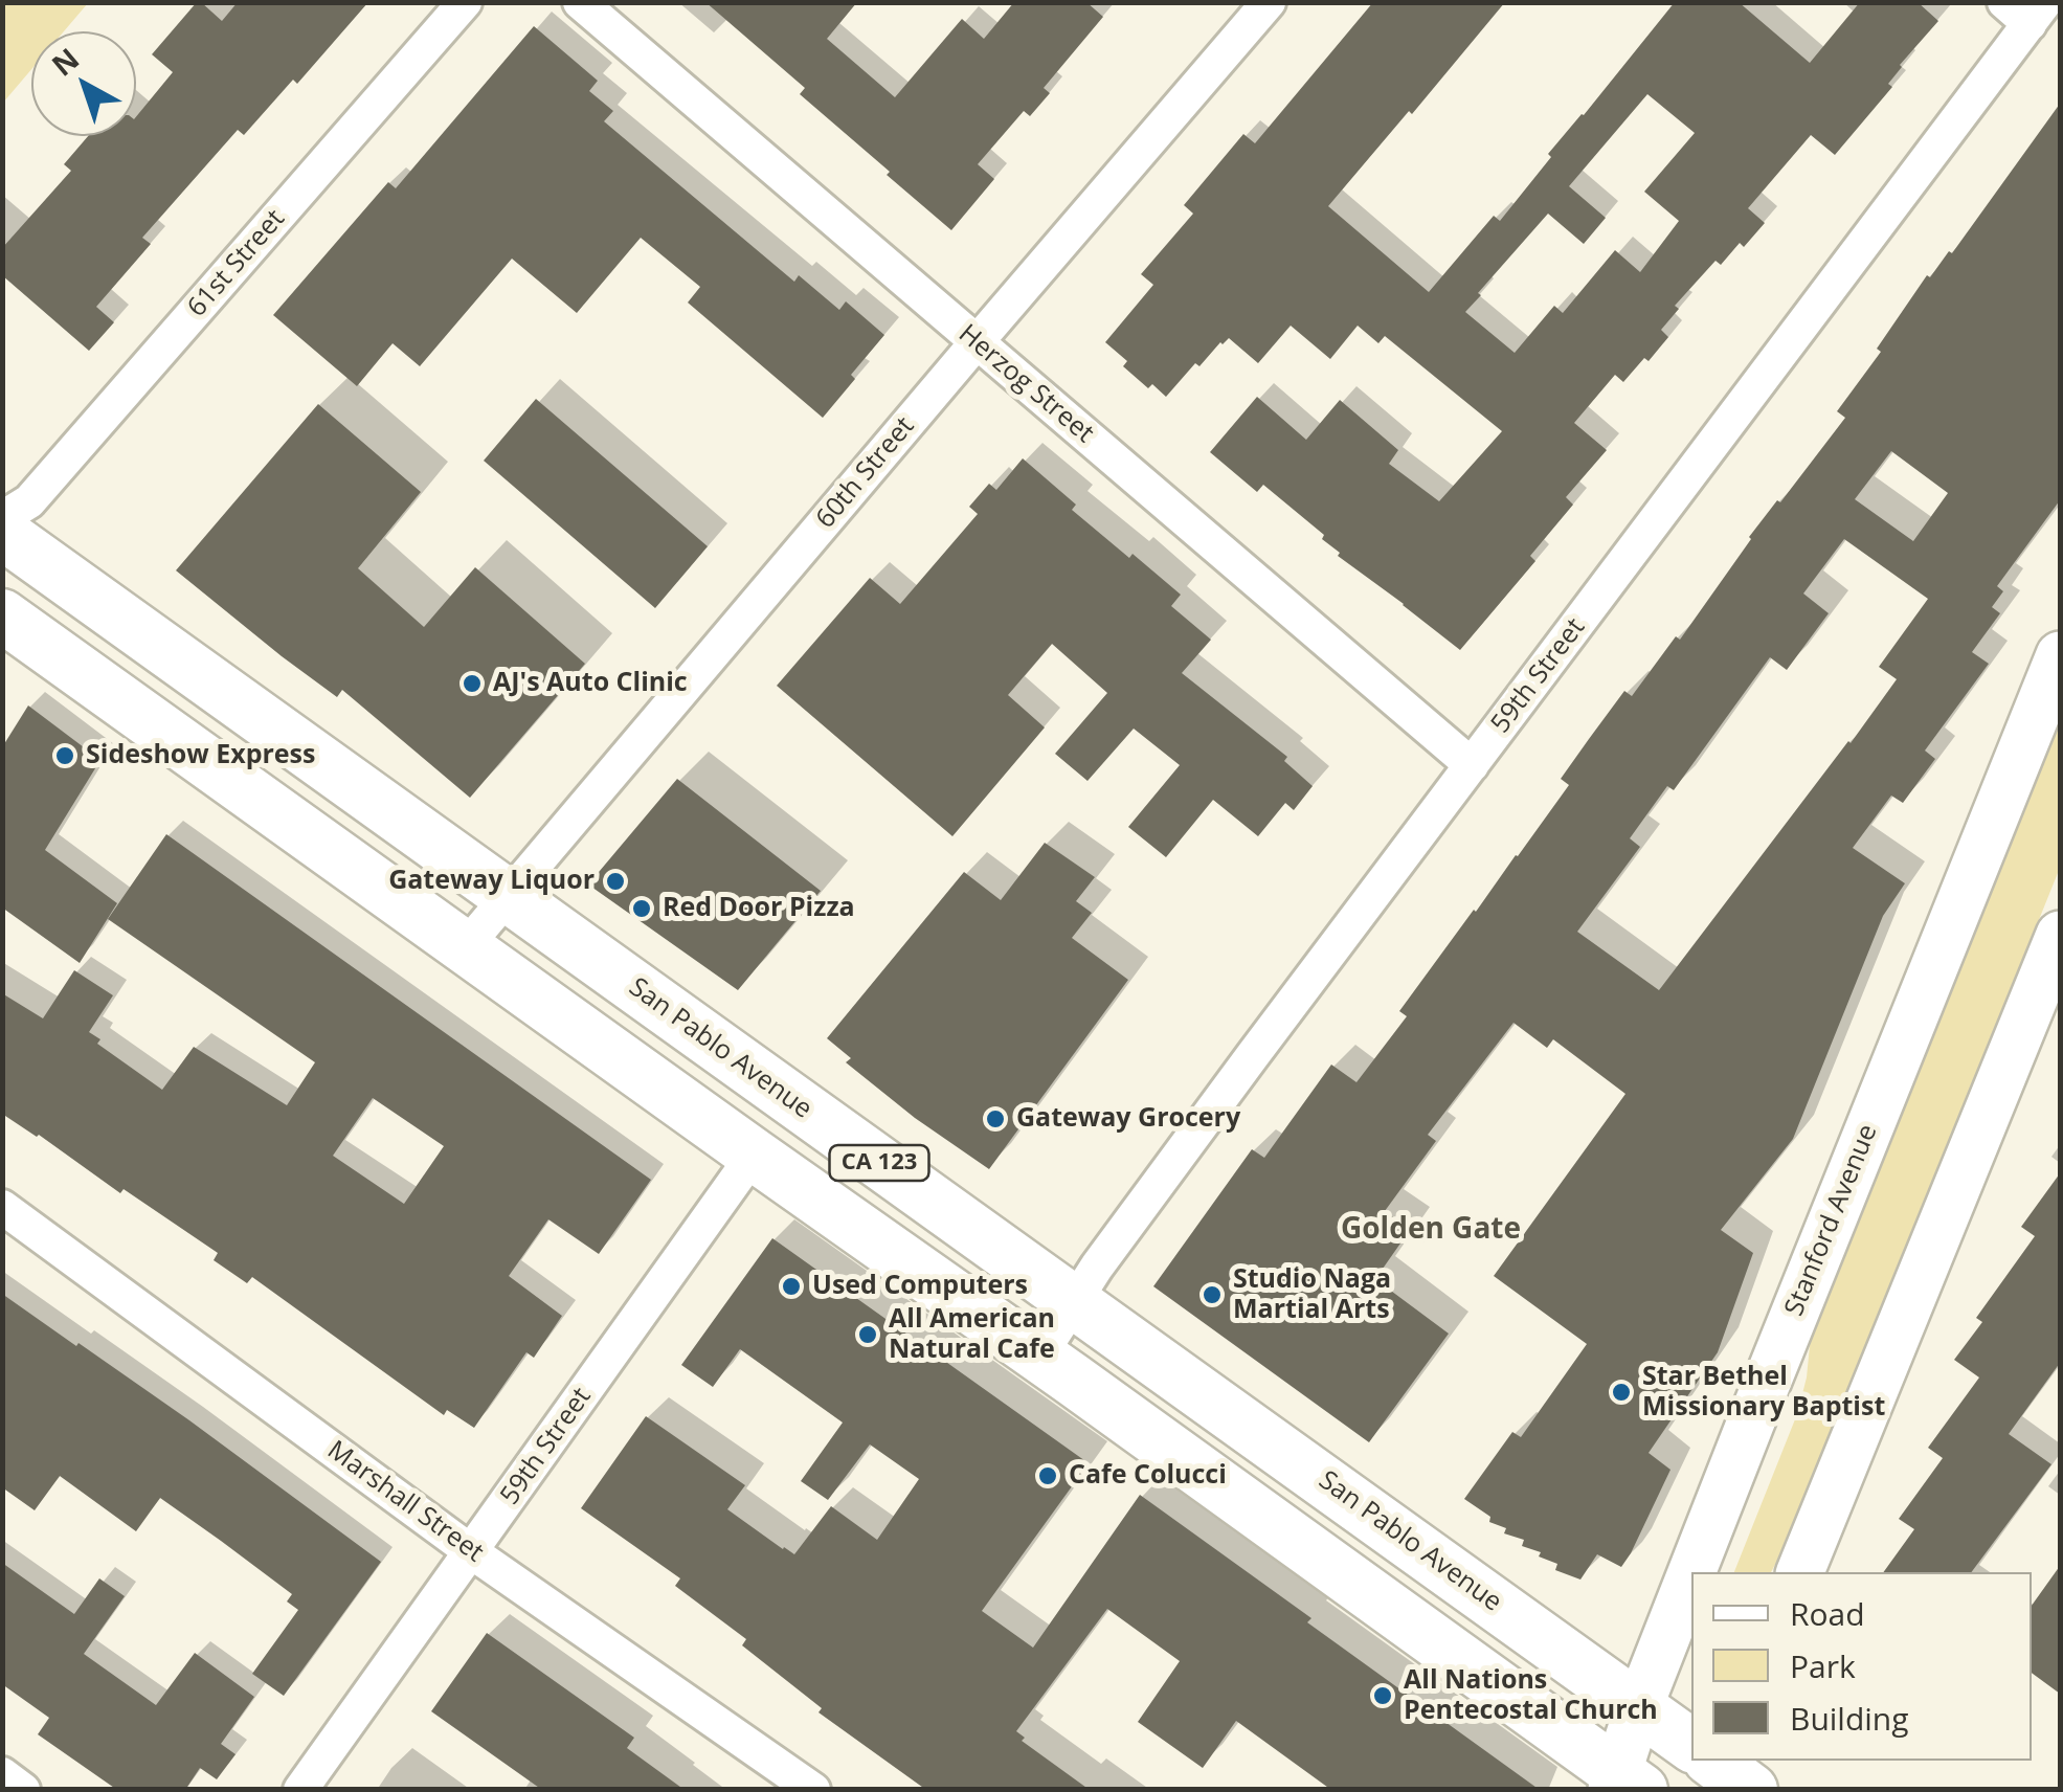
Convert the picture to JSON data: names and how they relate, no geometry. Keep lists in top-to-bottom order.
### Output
{
  "streets": {
    "main road": ["San Pablo Avenue", "CA 123", "Stanford Avenue"],
    "street": [
      "61st Street",
      "Herzog Street",
      "60th Street",
      "59th Street",
      "Marshall Street"
    ]
  },
  "crossings": [
    ["Herzog Street", "60th Street"],
    ["Herzog Street", "59th Street"],
    ["60th Street", "San Pablo Avenue"],
    ["60th Street", "CA 123"],
    ["59th Street", "San Pablo Avenue"],
    ["59th Street", "CA 123"],
    ["59th Street", "Marshall Street"],
    ["San Pablo Avenue", "Stanford Avenue"],
    ["CA 123", "Stanford Avenue"]
  ],
  "districts": ["Golden Gate"],
  "places": [
    "AJ's Auto Clinic",
    "Sideshow Express",
    "Gateway Liquor",
    "Red Door Pizza",
    "Gateway Grocery",
    "Used Computers",
    "Studio Naga Martial Arts",
    "All American Natural Cafe",
    "Star Bethel Missionary Baptist",
    "Cafe Colucci",
    "All Nations Pentecostal Church"
  ],
  "legend": ["Road", "Park", "Building"],
  "north": "top left"
}
